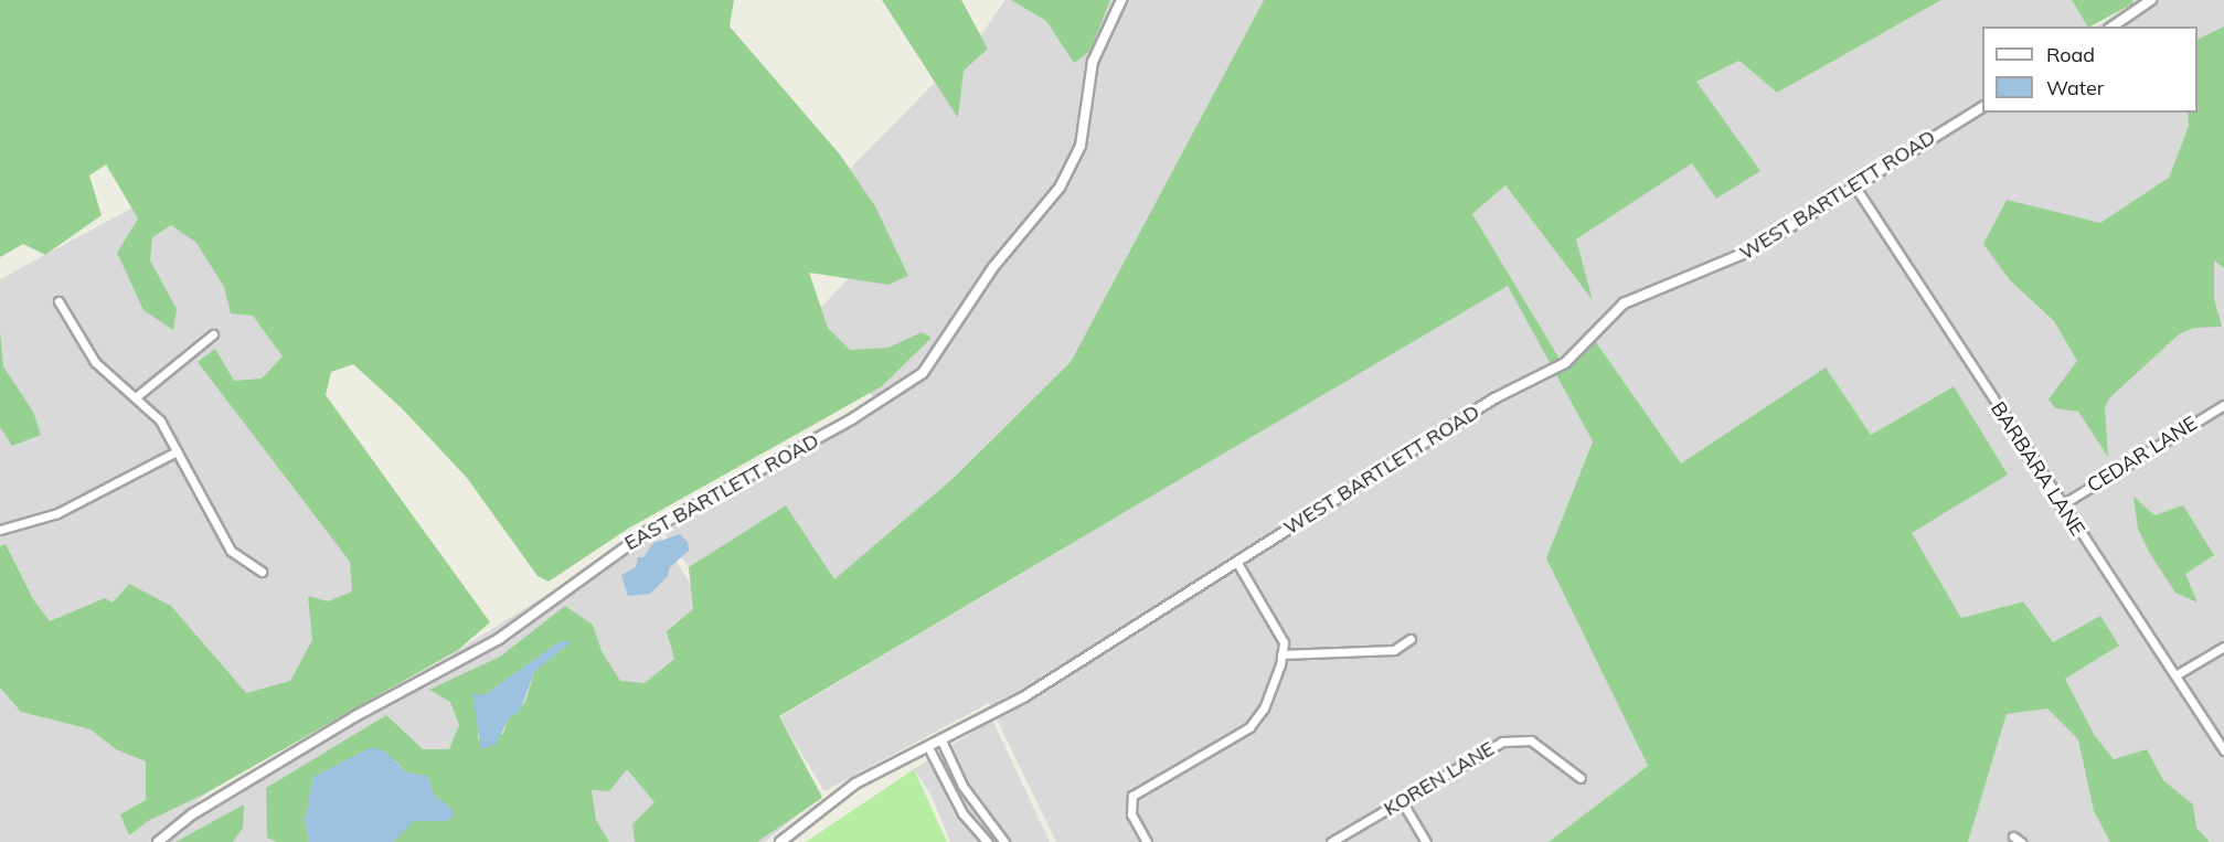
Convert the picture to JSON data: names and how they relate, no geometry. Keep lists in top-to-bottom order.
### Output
{
  "streets": {
    "street": [
      "WEST BARTLETT ROAD",
      "CEDAR LANE",
      "BARBARA LANE",
      "EAST BARTLETT ROAD",
      "KOREN LANE"
    ]
  },
  "crossings": [
    ["WEST BARTLETT ROAD", "BARBARA LANE"],
    ["CEDAR LANE", "BARBARA LANE"]
  ],
  "legend": ["Road", "Water"]
}
